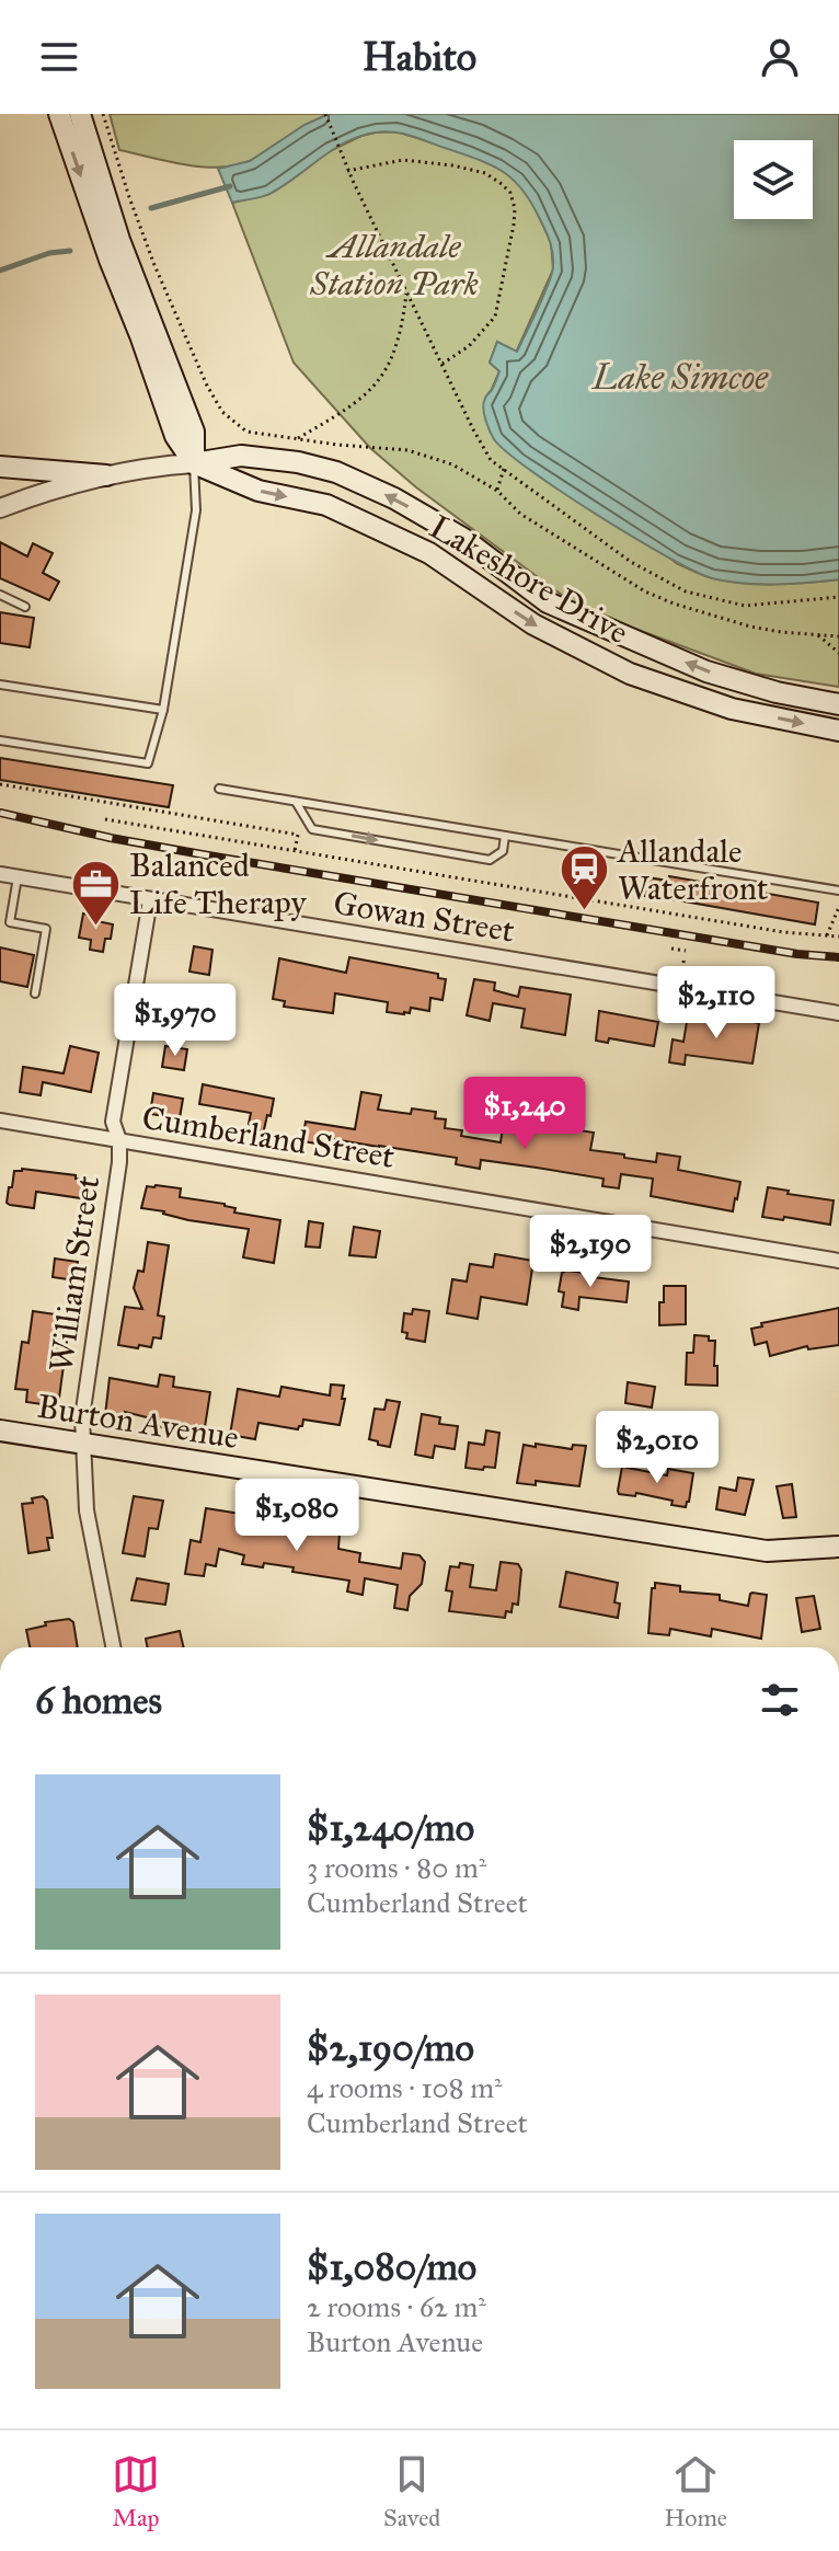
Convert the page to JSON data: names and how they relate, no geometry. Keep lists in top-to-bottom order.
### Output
{
  "streets": {
    "main road": ["Lakeshore Drive", "Burton Avenue"],
    "street": ["Gowan Street", "Cumberland Street", "William Street"]
  },
  "crossings": [
    ["Gowan Street", "William Street"],
    ["Cumberland Street", "William Street"],
    ["William Street", "Burton Avenue"]
  ],
  "water": ["Lake Simcoe"],
  "parks": ["Allandale Station Park"],
  "places": {
    "station": ["Allandale Waterfront"],
    "office": ["Balanced Life Therapy"]
  },
  "page": {
    "header": "Habito",
    "price": [
      "$2,110",
      "$1,970",
      "$1,240",
      "$2,190",
      "$2,010",
      "$1,080"
    ],
    "heading": "6 homes",
    "list": [
      {
        "name": "$1,240/mo",
        "note": "3 rooms · 80 m² · Cumberland Street"
      },
      {
        "name": "$2,190/mo",
        "note": "4 rooms · 108 m² · Cumberland Street"
      },
      {
        "name": "$1,080/mo",
        "note": "2 rooms · 62 m² · Burton Avenue"
      }
    ],
    "tabs": ["Map", "Saved", "Home"]
  }
}
